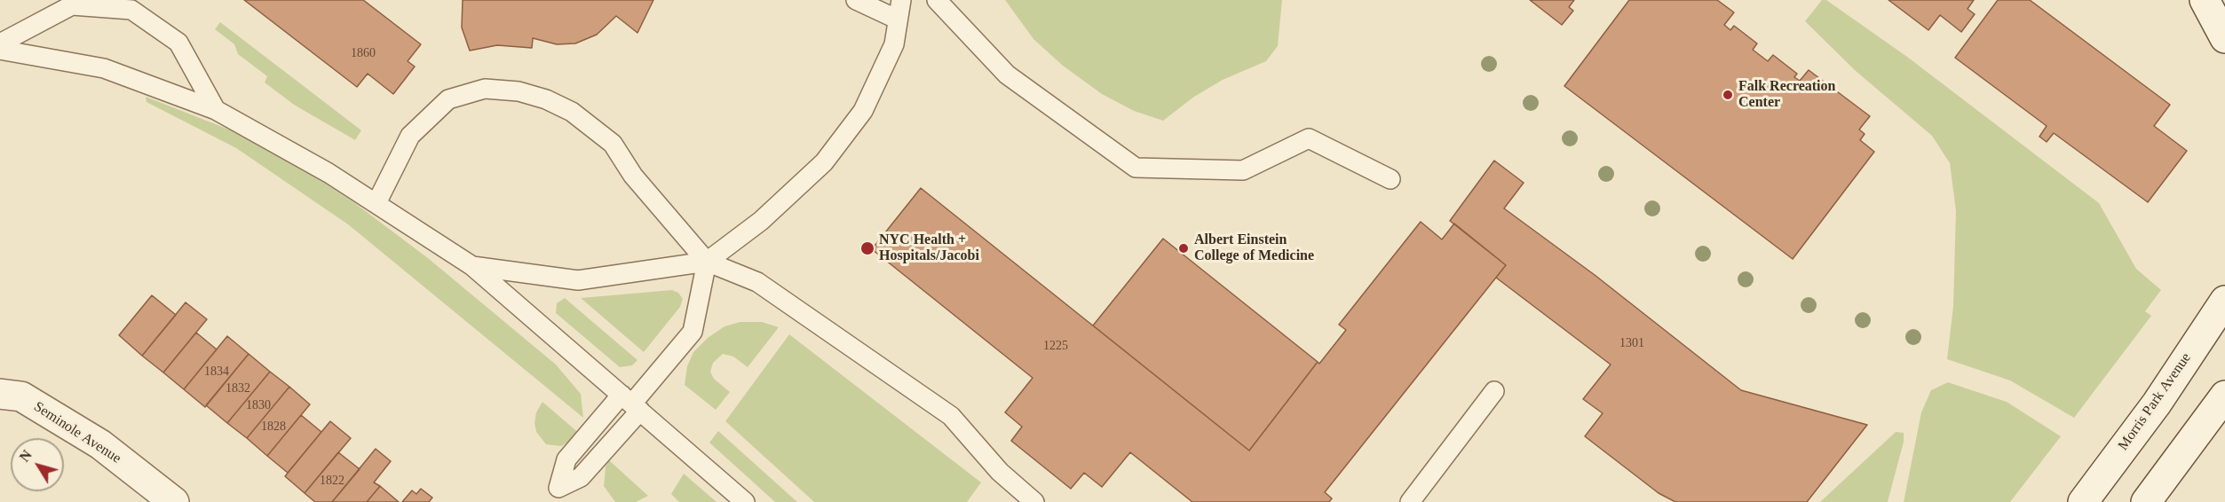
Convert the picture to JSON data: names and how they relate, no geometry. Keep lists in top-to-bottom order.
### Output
{
  "streets": {
    "main road": ["Morris Park Avenue", "Seminole Avenue"]
  },
  "places": ["Falk Recreation Center", "NYC Health + Hospitals/Jacobi", "Albert Einstein College of Medicine"],
  "house_numbers": [
    "1860",
    "1301",
    "1225",
    "1834",
    "1832",
    "1830",
    "1828",
    "1822"
  ],
  "north": "top left"
}
